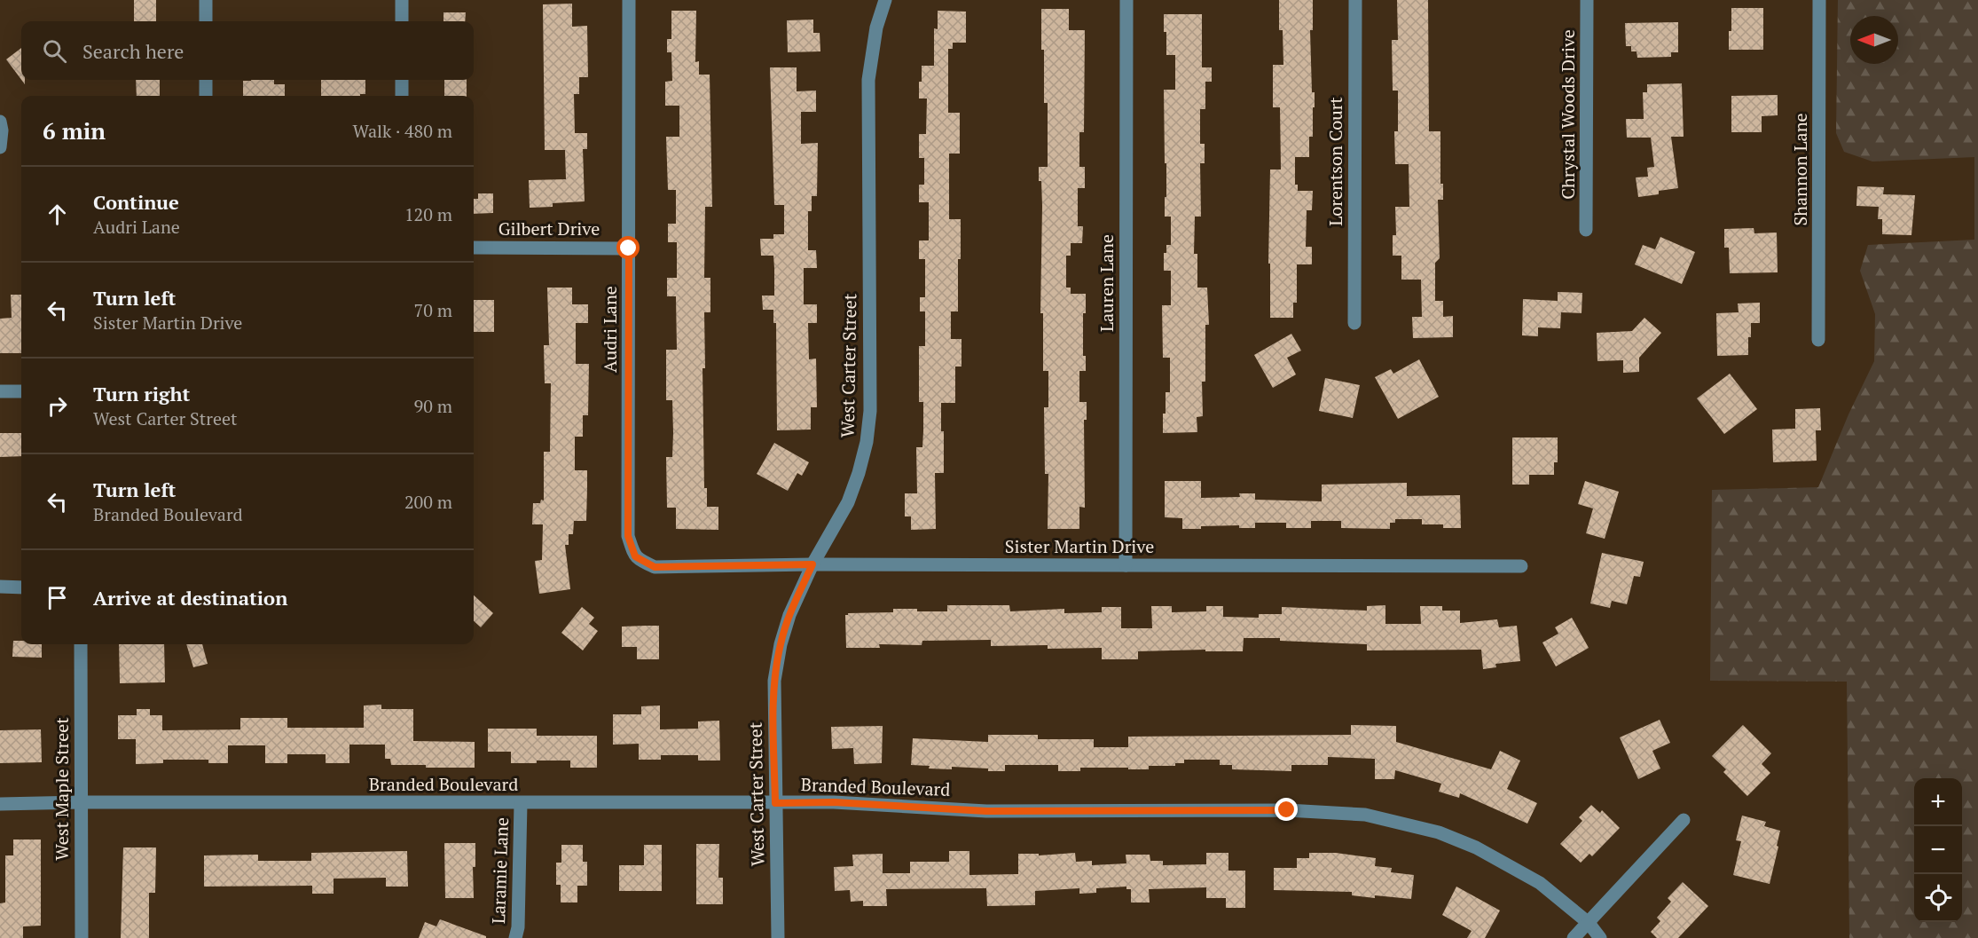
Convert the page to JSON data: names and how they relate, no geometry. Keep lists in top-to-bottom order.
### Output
{
  "streets": {
    "street": [
      "Chrystal Woods Drive",
      "Lorentson Court",
      "Shannon Lane",
      "Gilbert Drive",
      "Lauren Lane",
      "Audri Lane",
      "West Carter Street",
      "Sister Martin Drive",
      "Branded Boulevard",
      "West Maple Street",
      "Laramie Lane"
    ]
  },
  "crossings": [
    ["Gilbert Drive", "Audri Lane"],
    ["Lauren Lane", "Sister Martin Drive"],
    ["Audri Lane", "Sister Martin Drive"],
    ["West Carter Street", "Sister Martin Drive"],
    ["West Carter Street", "Branded Boulevard"],
    ["Branded Boulevard", "West Maple Street"],
    ["Branded Boulevard", "Laramie Lane"]
  ],
  "north": "left",
  "page": {
    "search": "Search here",
    "heading": ["6 min", "Walk · 480 m"],
    "list": [
      ["Continue", "Audri Lane", "120 m"],
      ["Turn left", "Sister Martin Drive", "70 m"],
      ["Turn right", "West Carter Street", "90 m"],
      ["Turn left", "Branded Boulevard", "200 m"],
      "Arrive at destination"
    ],
    "map_buttons": ["+", "−"]
  }
}
